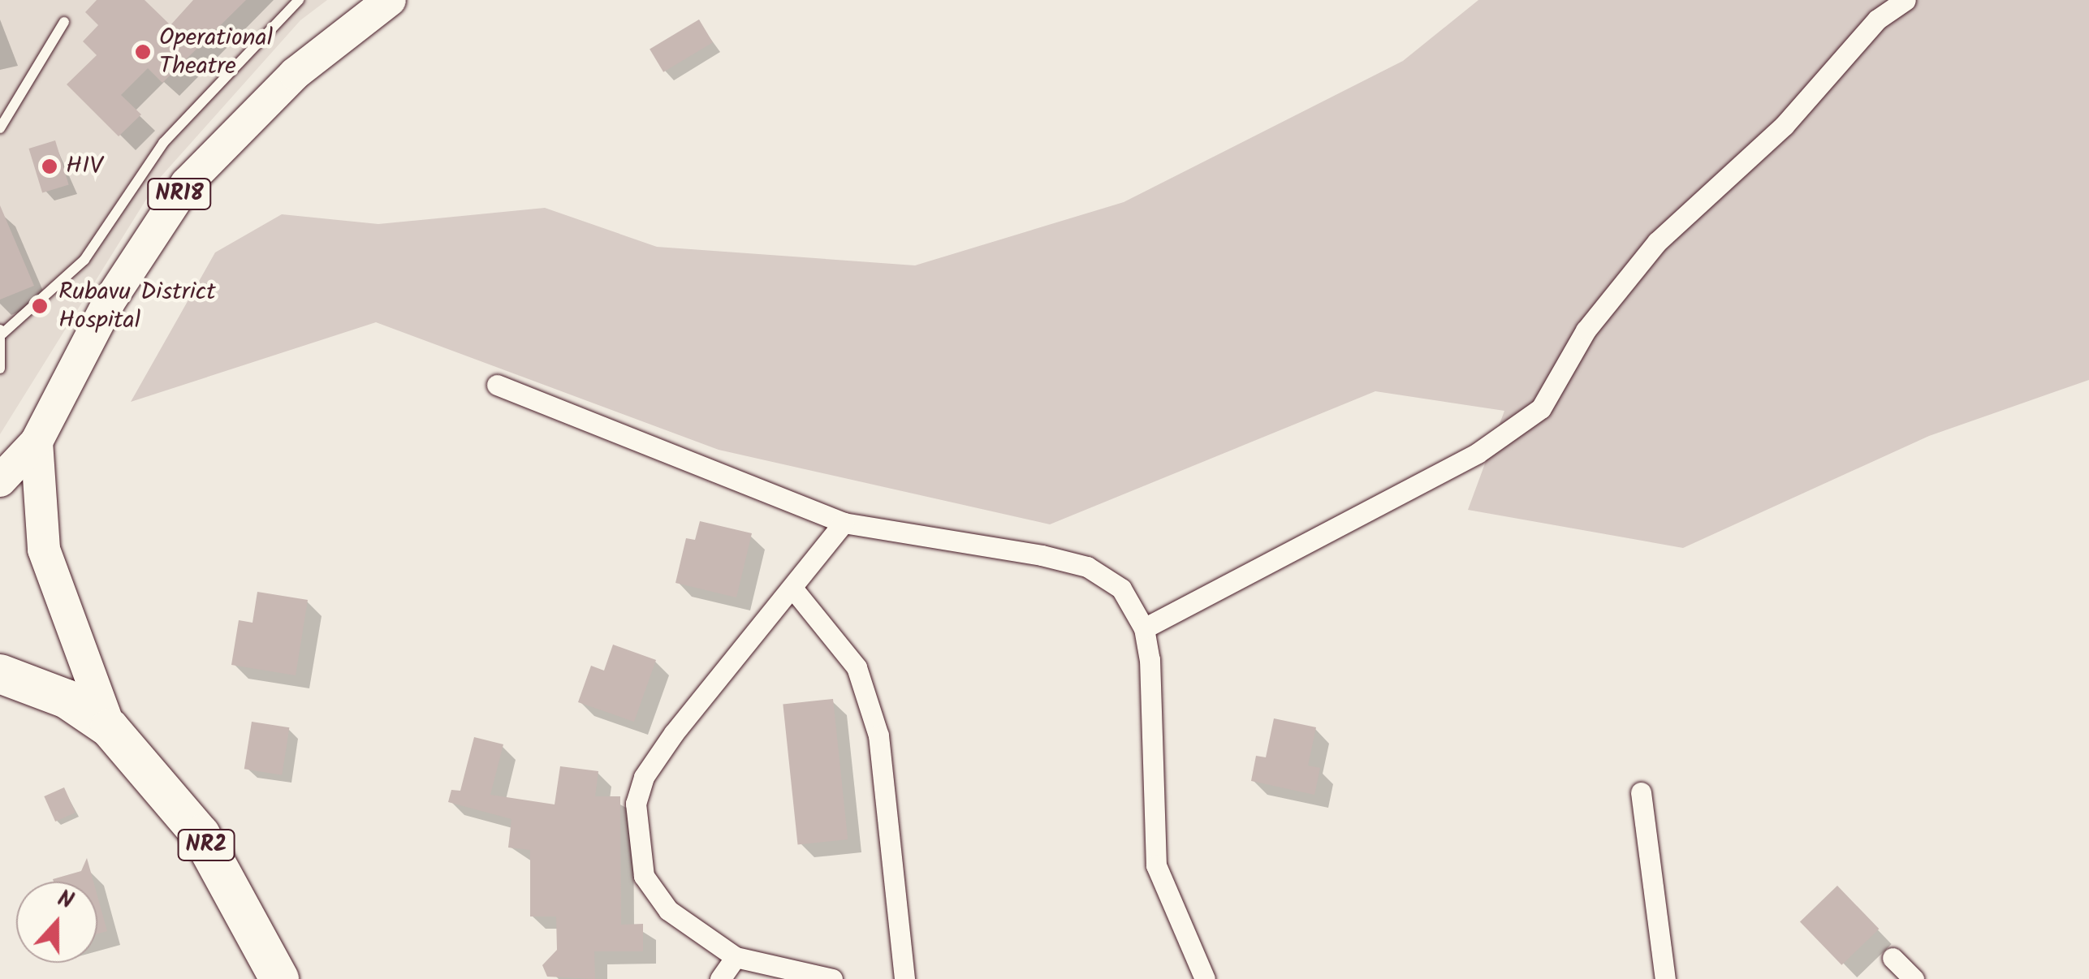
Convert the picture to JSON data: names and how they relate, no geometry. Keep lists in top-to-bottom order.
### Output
{
  "streets": {
    "highway": ["NR2"],
    "main road": ["NR18"]
  },
  "places": ["Operational Theatre", "HIV", "Rubavu District Hospital"],
  "north": "top"
}
